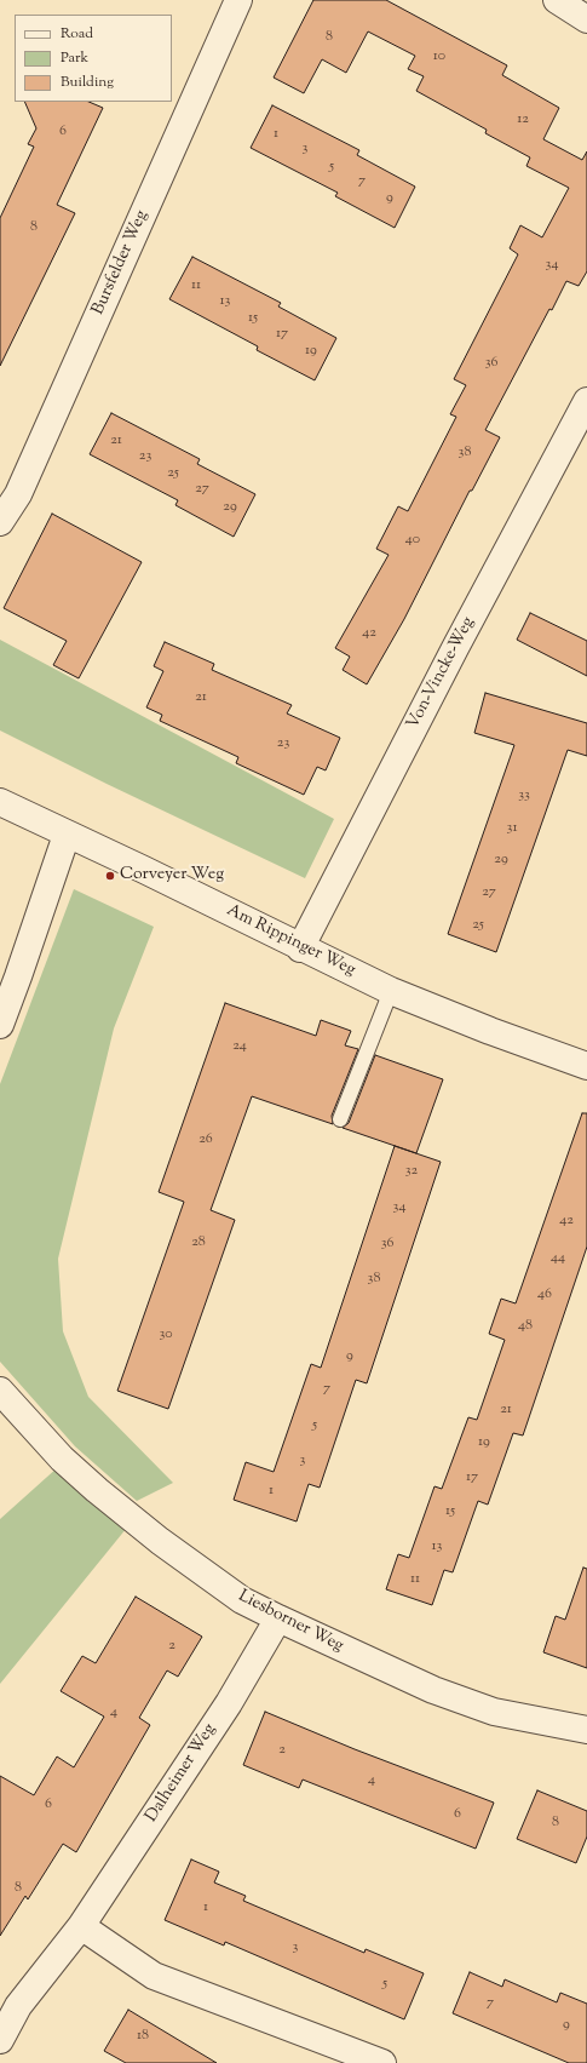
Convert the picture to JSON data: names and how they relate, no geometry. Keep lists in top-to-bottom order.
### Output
{
  "streets": {
    "street": [
      "Bursfelder Weg",
      "Von-Vincke-Weg",
      "Am Rippinger Weg",
      "Liesborner Weg",
      "Dalheimer Weg"
    ]
  },
  "crossings": [
    ["Von-Vincke-Weg", "Am Rippinger Weg"],
    ["Liesborner Weg", "Dalheimer Weg"]
  ],
  "places": ["Corveyer Weg"],
  "house_numbers": [
    "8",
    "10",
    "12",
    "6",
    "1",
    "3",
    "5",
    "7",
    "9",
    "8",
    "34",
    "11",
    "13",
    "15",
    "17",
    "19",
    "36",
    "21",
    "38",
    "23",
    "25",
    "27",
    "29",
    "40",
    "42",
    "21",
    "23",
    "33",
    "31",
    "29",
    "27",
    "25",
    "24",
    "26",
    "32",
    "34",
    "42",
    "28",
    "36",
    "44",
    "38",
    "46",
    "48",
    "30",
    "9",
    "7",
    "21",
    "5",
    "19",
    "3",
    "17",
    "1",
    "15",
    "13",
    "11",
    "2",
    "4",
    "2",
    "4",
    "6",
    "6",
    "8",
    "8",
    "1",
    "3",
    "5",
    "7",
    "9",
    "18"
  ],
  "legend": ["Road", "Park", "Building"]
}
